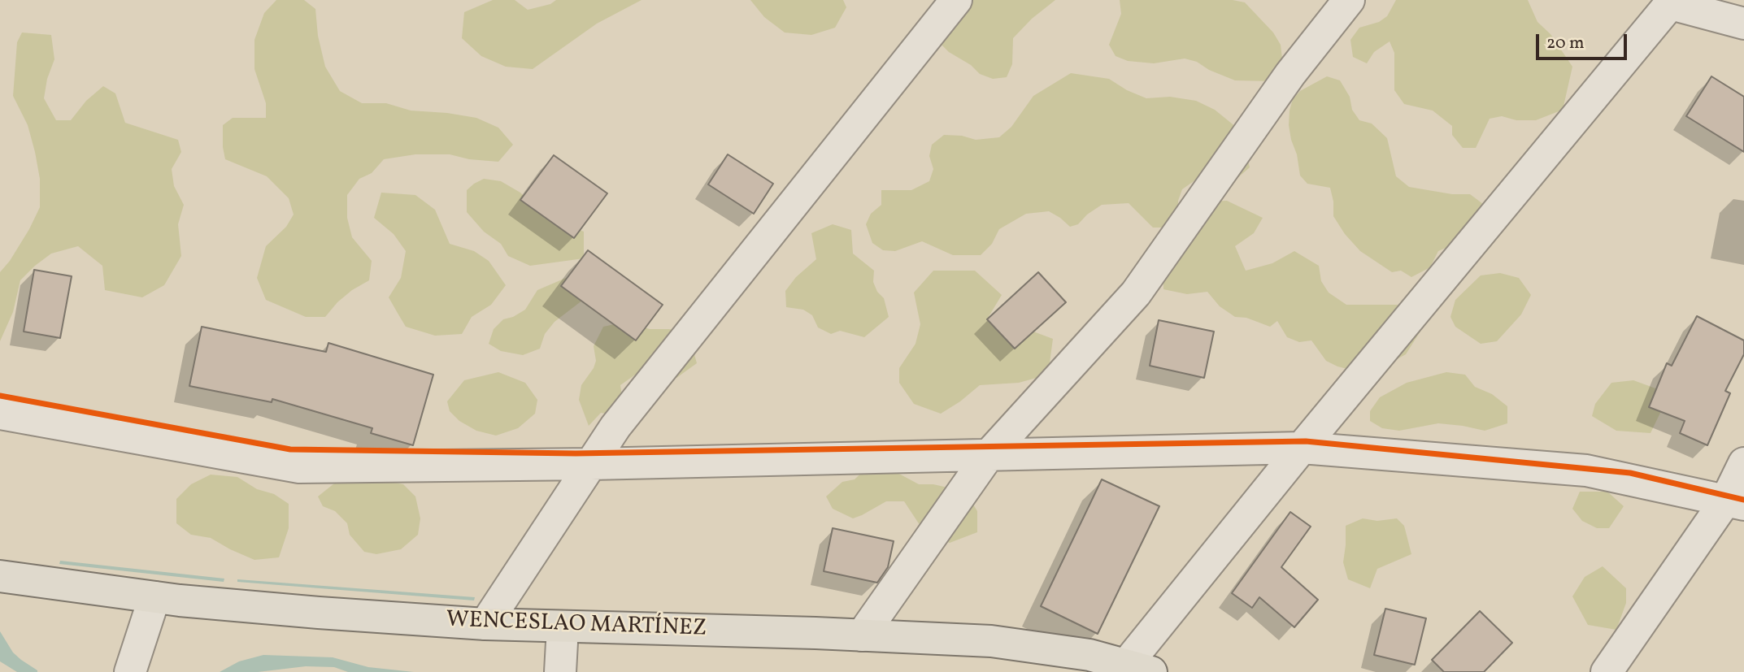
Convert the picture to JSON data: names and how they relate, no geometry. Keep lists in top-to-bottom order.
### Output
{
  "streets": {
    "main road": ["WENCESLAO MARTÍNEZ"]
  },
  "scale_bar": "20 m"
}
